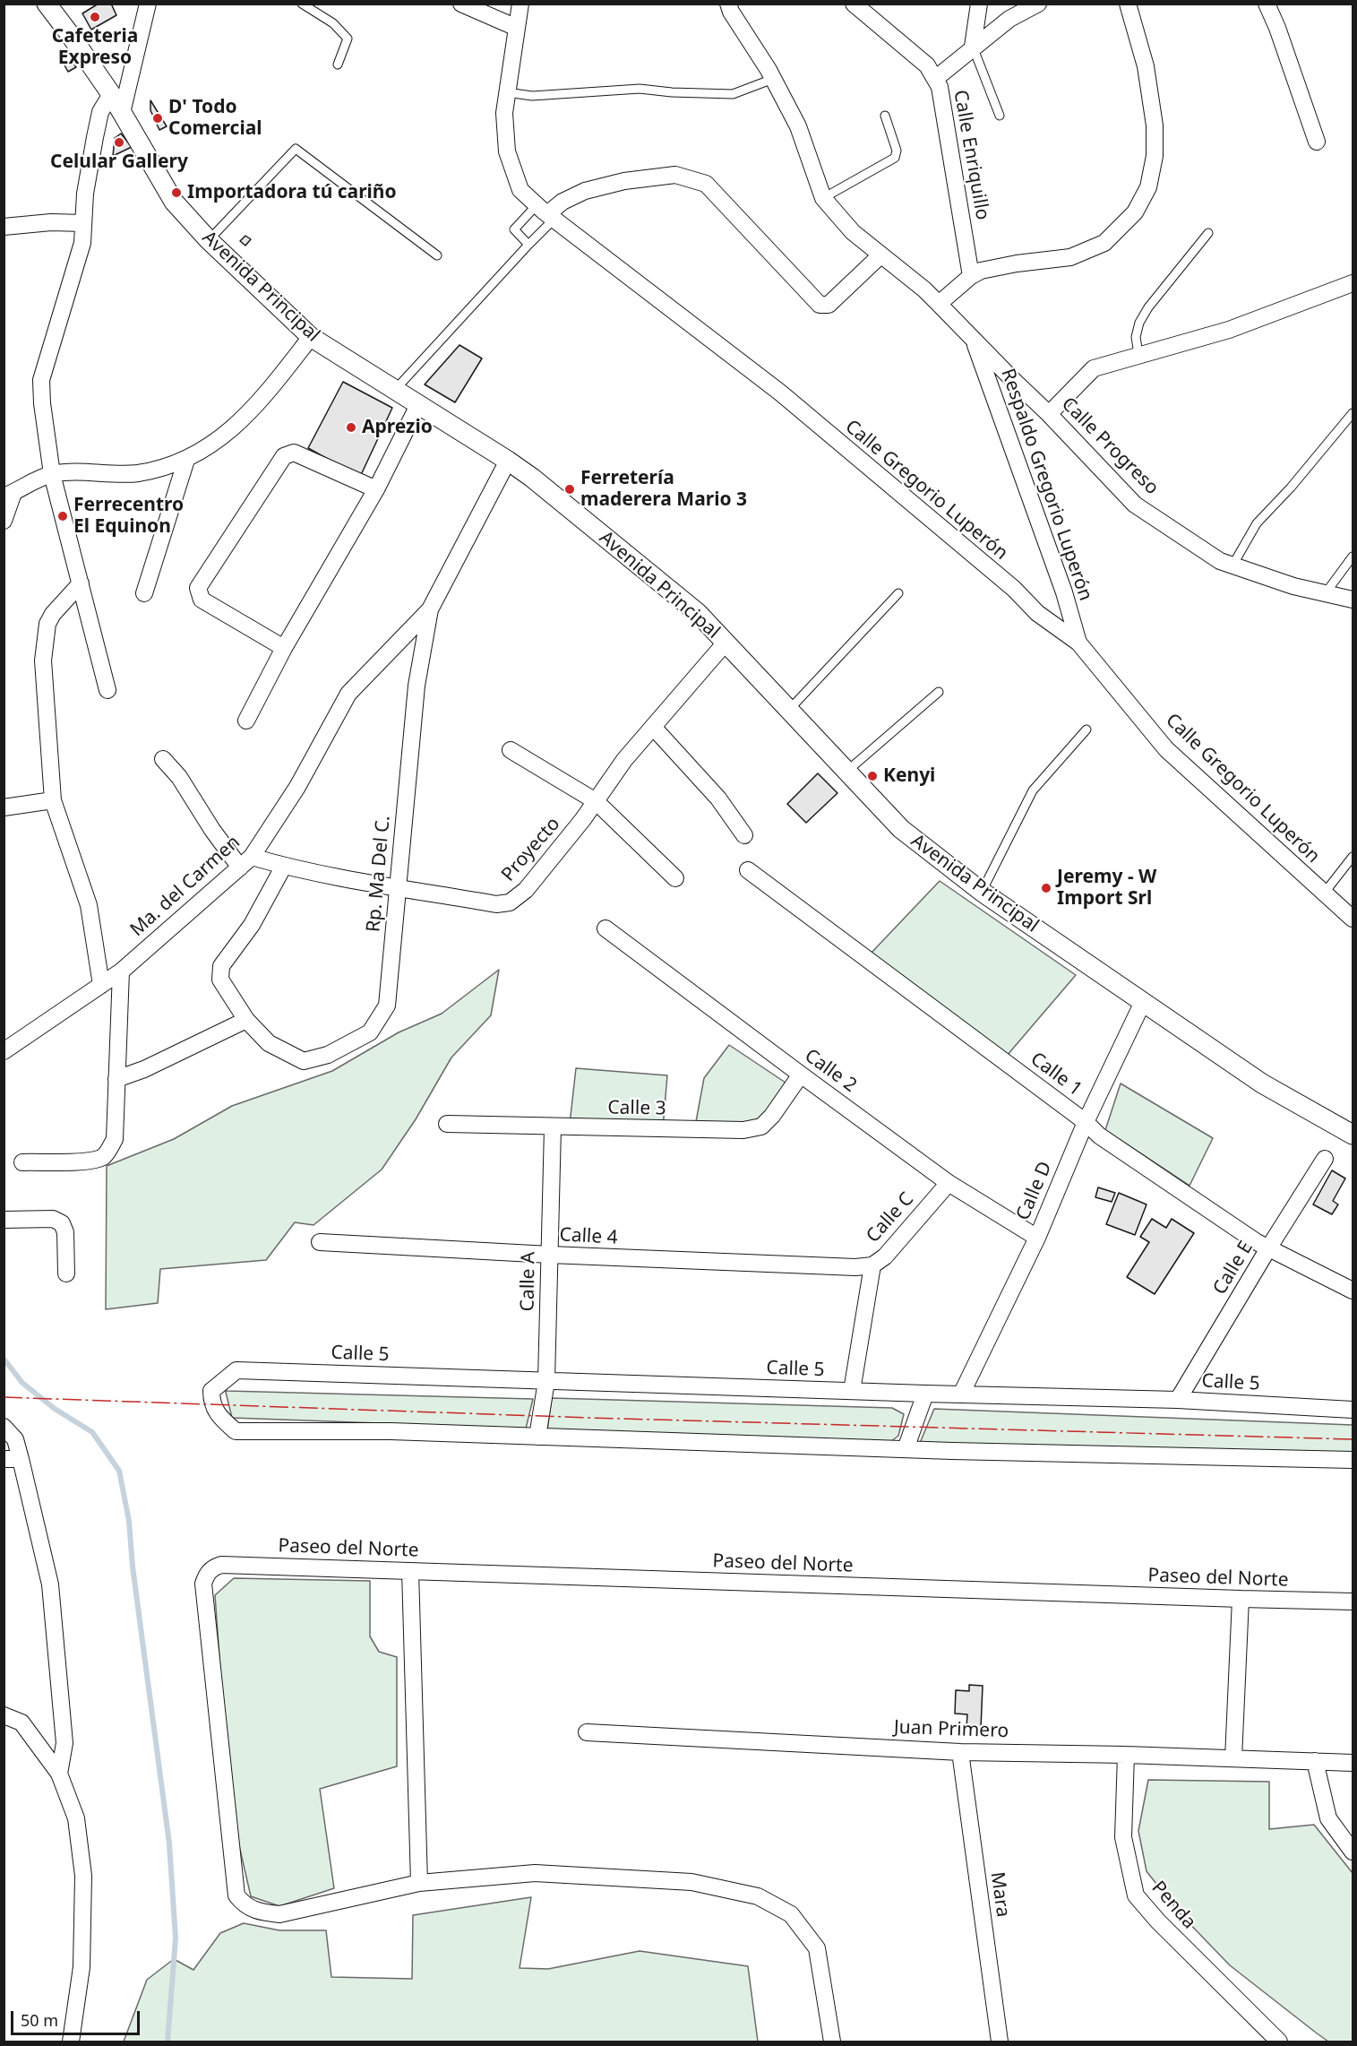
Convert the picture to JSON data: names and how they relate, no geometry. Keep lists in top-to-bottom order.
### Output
{
  "streets": {
    "street": [
      "Calle Enriquillo",
      "Avenida Principal",
      "Calle Progreso",
      "Respaldo Gregorio Luperón",
      "Calle Gregorio Luperón",
      "Proyecto",
      "Rp. Ma Del C.",
      "Ma. del Carmen",
      "Calle 2",
      "Calle 1",
      "Calle 3",
      "Calle D",
      "Calle C",
      "Calle 4",
      "Calle E",
      "Calle A",
      "Calle 5",
      "Paseo del Norte",
      "Juan Primero",
      "Mara",
      "Penda"
    ]
  },
  "crossings": [
    ["Avenida Principal", "Proyecto"],
    ["Avenida Principal", "Calle D"],
    ["Calle Progreso", "Respaldo Gregorio Luperón"],
    ["Respaldo Gregorio Luperón", "Calle Gregorio Luperón"],
    ["Proyecto", "Rp. Ma Del C."],
    ["Proyecto", "Ma. del Carmen"],
    ["Rp. Ma Del C.", "Ma. del Carmen"],
    ["Calle 2", "Calle 3"],
    ["Calle 2", "Calle D"],
    ["Calle 2", "Calle C"],
    ["Calle 1", "Calle D"],
    ["Calle 1", "Calle E"],
    ["Calle 3", "Calle A"],
    ["Calle D", "Calle 5"],
    ["Calle C", "Calle 4"],
    ["Calle 4", "Calle A"],
    ["Calle E", "Calle 5"],
    ["Calle A", "Calle 5"],
    ["Juan Primero", "Mara"],
    ["Juan Primero", "Penda"]
  ],
  "places": [
    "Cafeteria Expreso",
    "D' Todo Comercial",
    "Celular Gallery",
    "Importadora tú cariño",
    "Aprezio",
    "Ferretería maderera Mario 3",
    "Ferrecentro El Equinon",
    "Kenyi",
    "Jeremy - W Import Srl"
  ],
  "scale_bar": "50 m"
}
